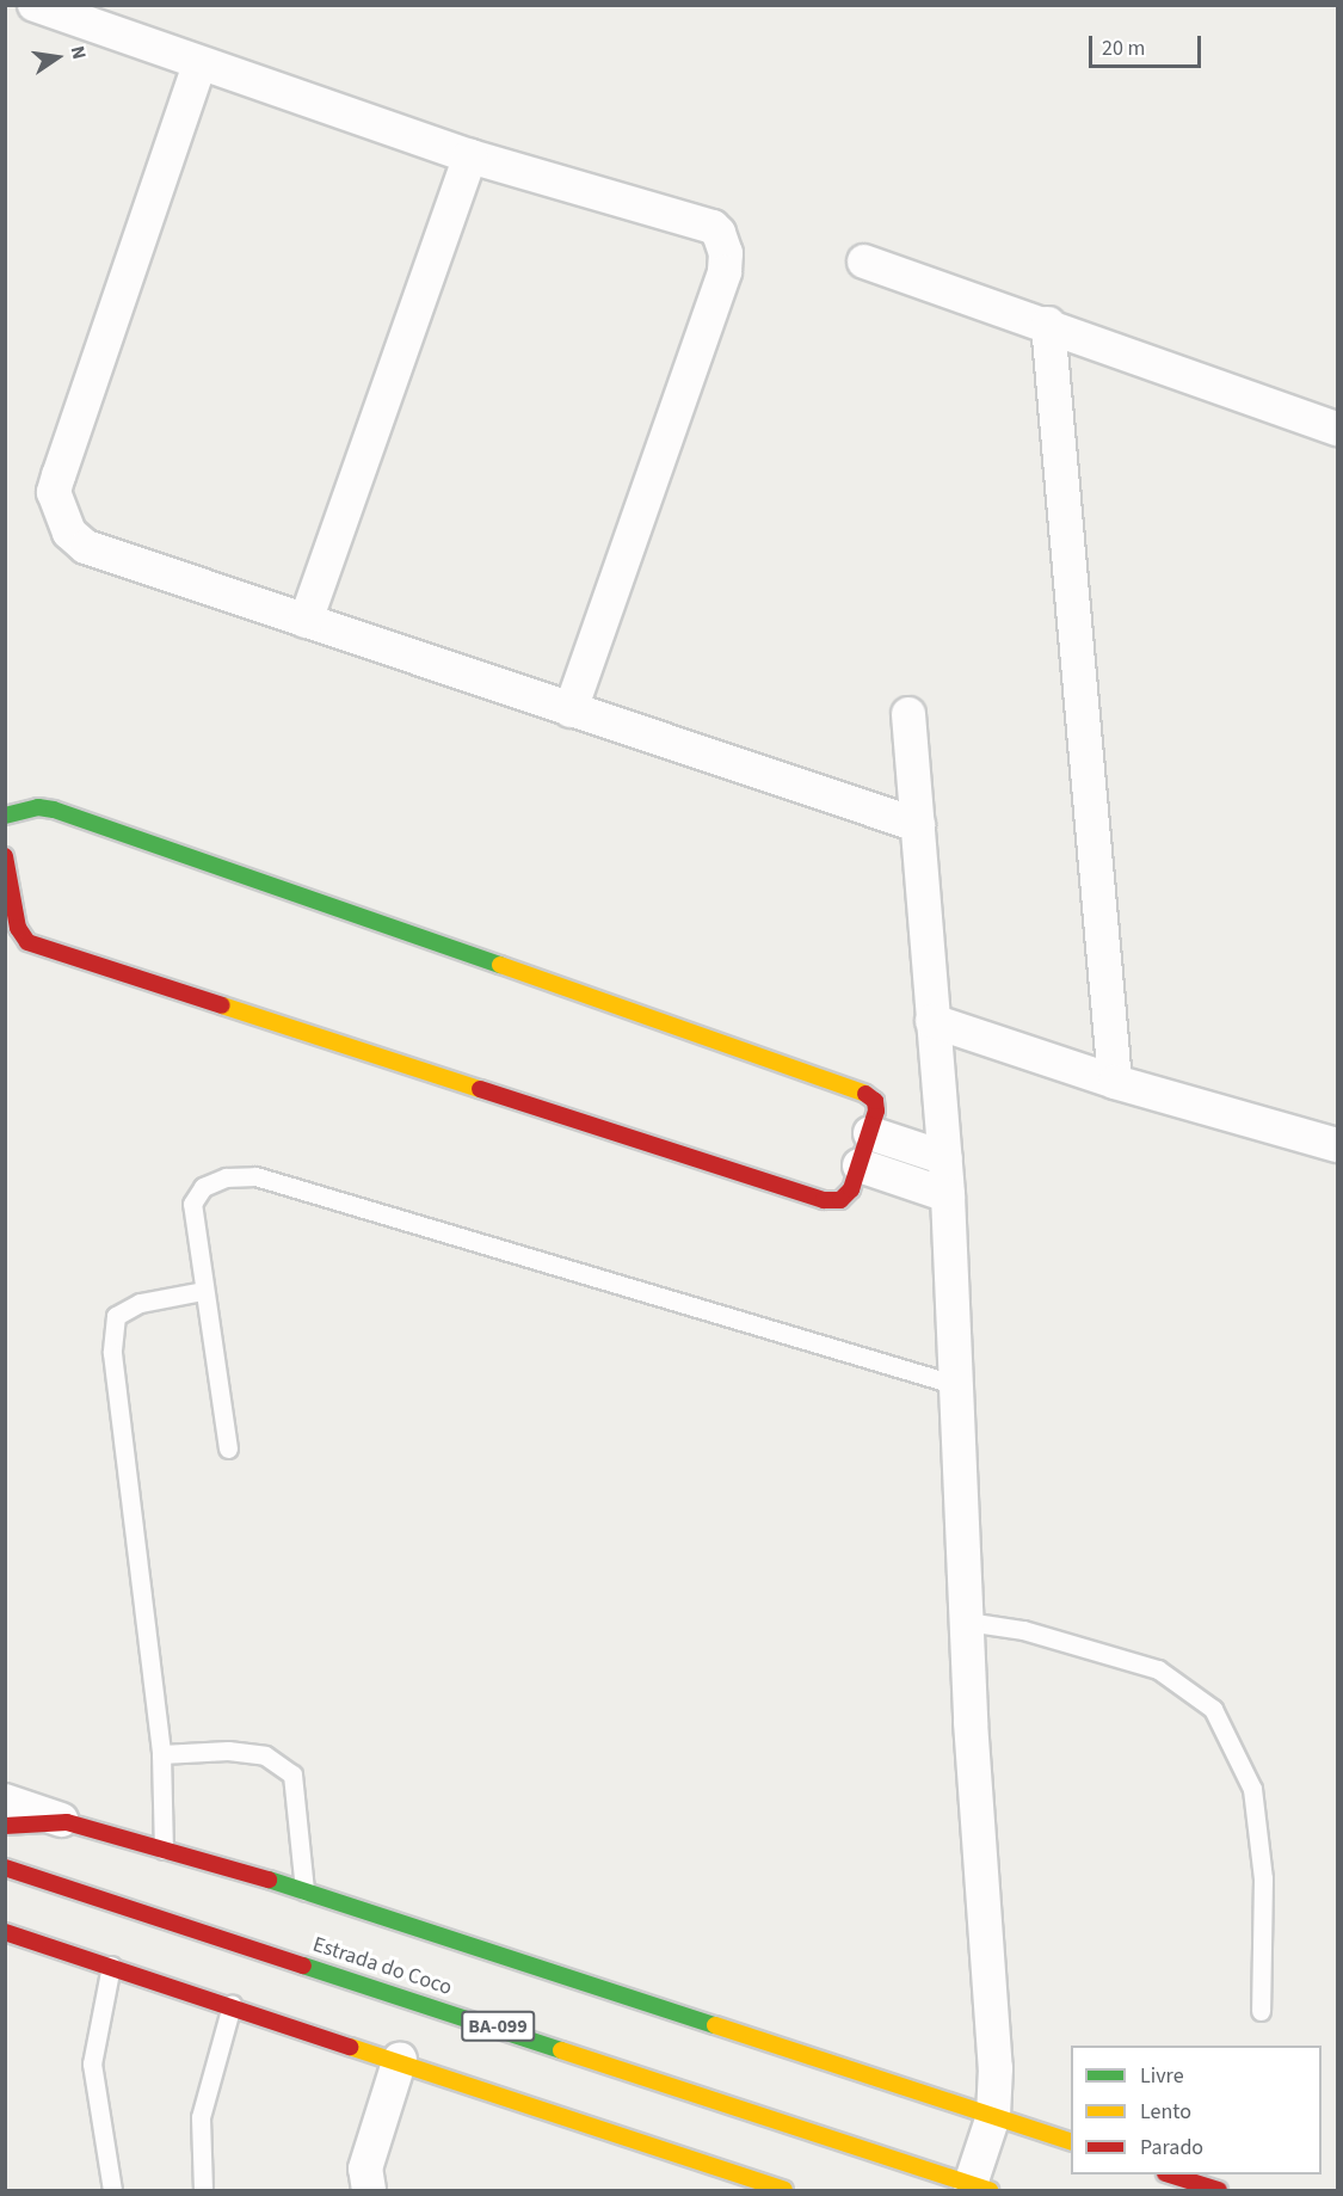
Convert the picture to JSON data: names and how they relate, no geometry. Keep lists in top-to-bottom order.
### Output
{
  "streets": {
    "main road": ["Estrada do Coco", "BA-099"]
  },
  "legend": ["Livre", "Lento", "Parado"],
  "scale_bar": "20 m",
  "north": "right"
}
